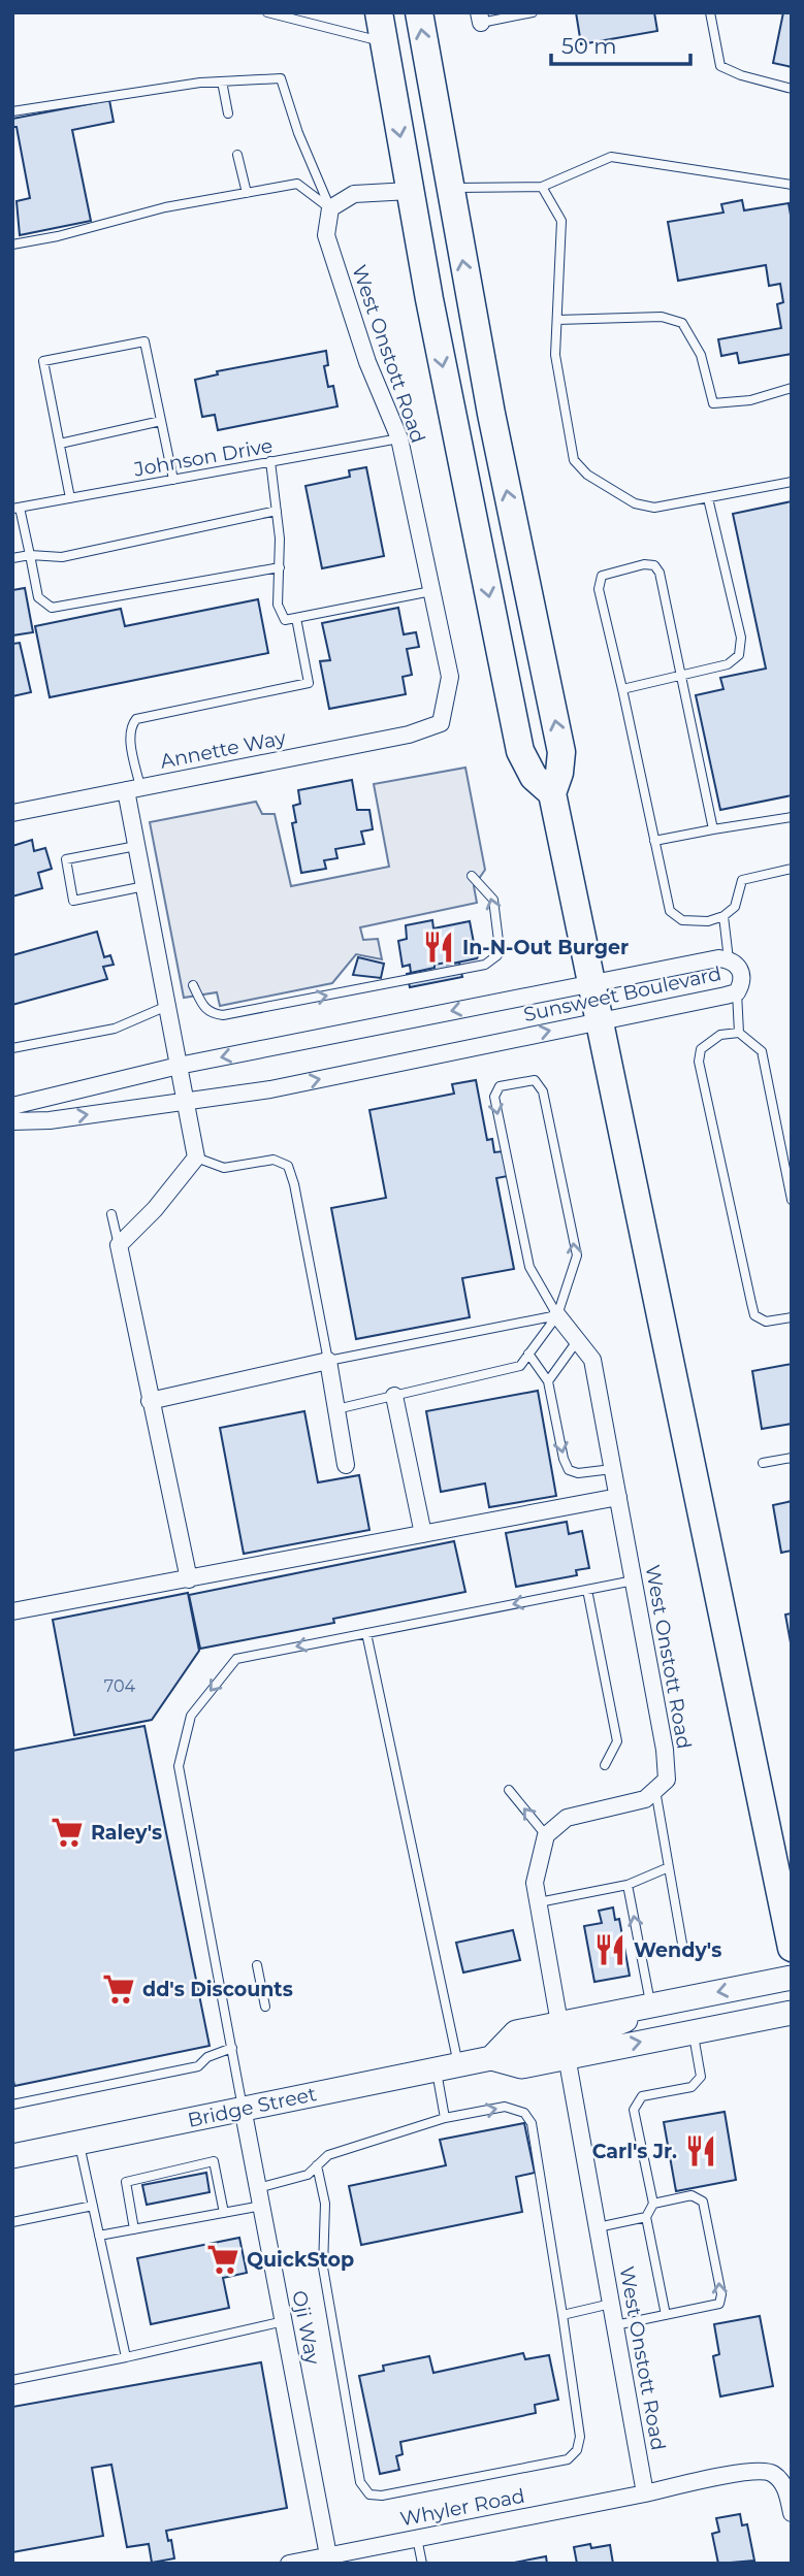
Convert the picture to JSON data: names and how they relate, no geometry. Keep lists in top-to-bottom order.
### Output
{
  "streets": {
    "main road": ["Bridge Street"],
    "street": [
      "West Onstott Road",
      "Annette Way",
      "Sunsweet Boulevard",
      "Oji Way",
      "Whyler Road"
    ],
    "lane": ["Johnson Drive"]
  },
  "crossings": [
    ["West Onstott Road", "Johnson Drive"],
    ["West Onstott Road", "Annette Way"],
    ["West Onstott Road", "Bridge Street"],
    ["West Onstott Road", "Whyler Road"],
    ["Bridge Street", "Oji Way"],
    ["Oji Way", "Whyler Road"]
  ],
  "places": {
    "restaurant": ["In-N-Out Burger", "Wendy's", "Carl's Jr."],
    "supermarket": ["Raley's", "dd's Discounts", "QuickStop"]
  },
  "house_numbers": ["704"],
  "scale_bar": "50 m"
}
